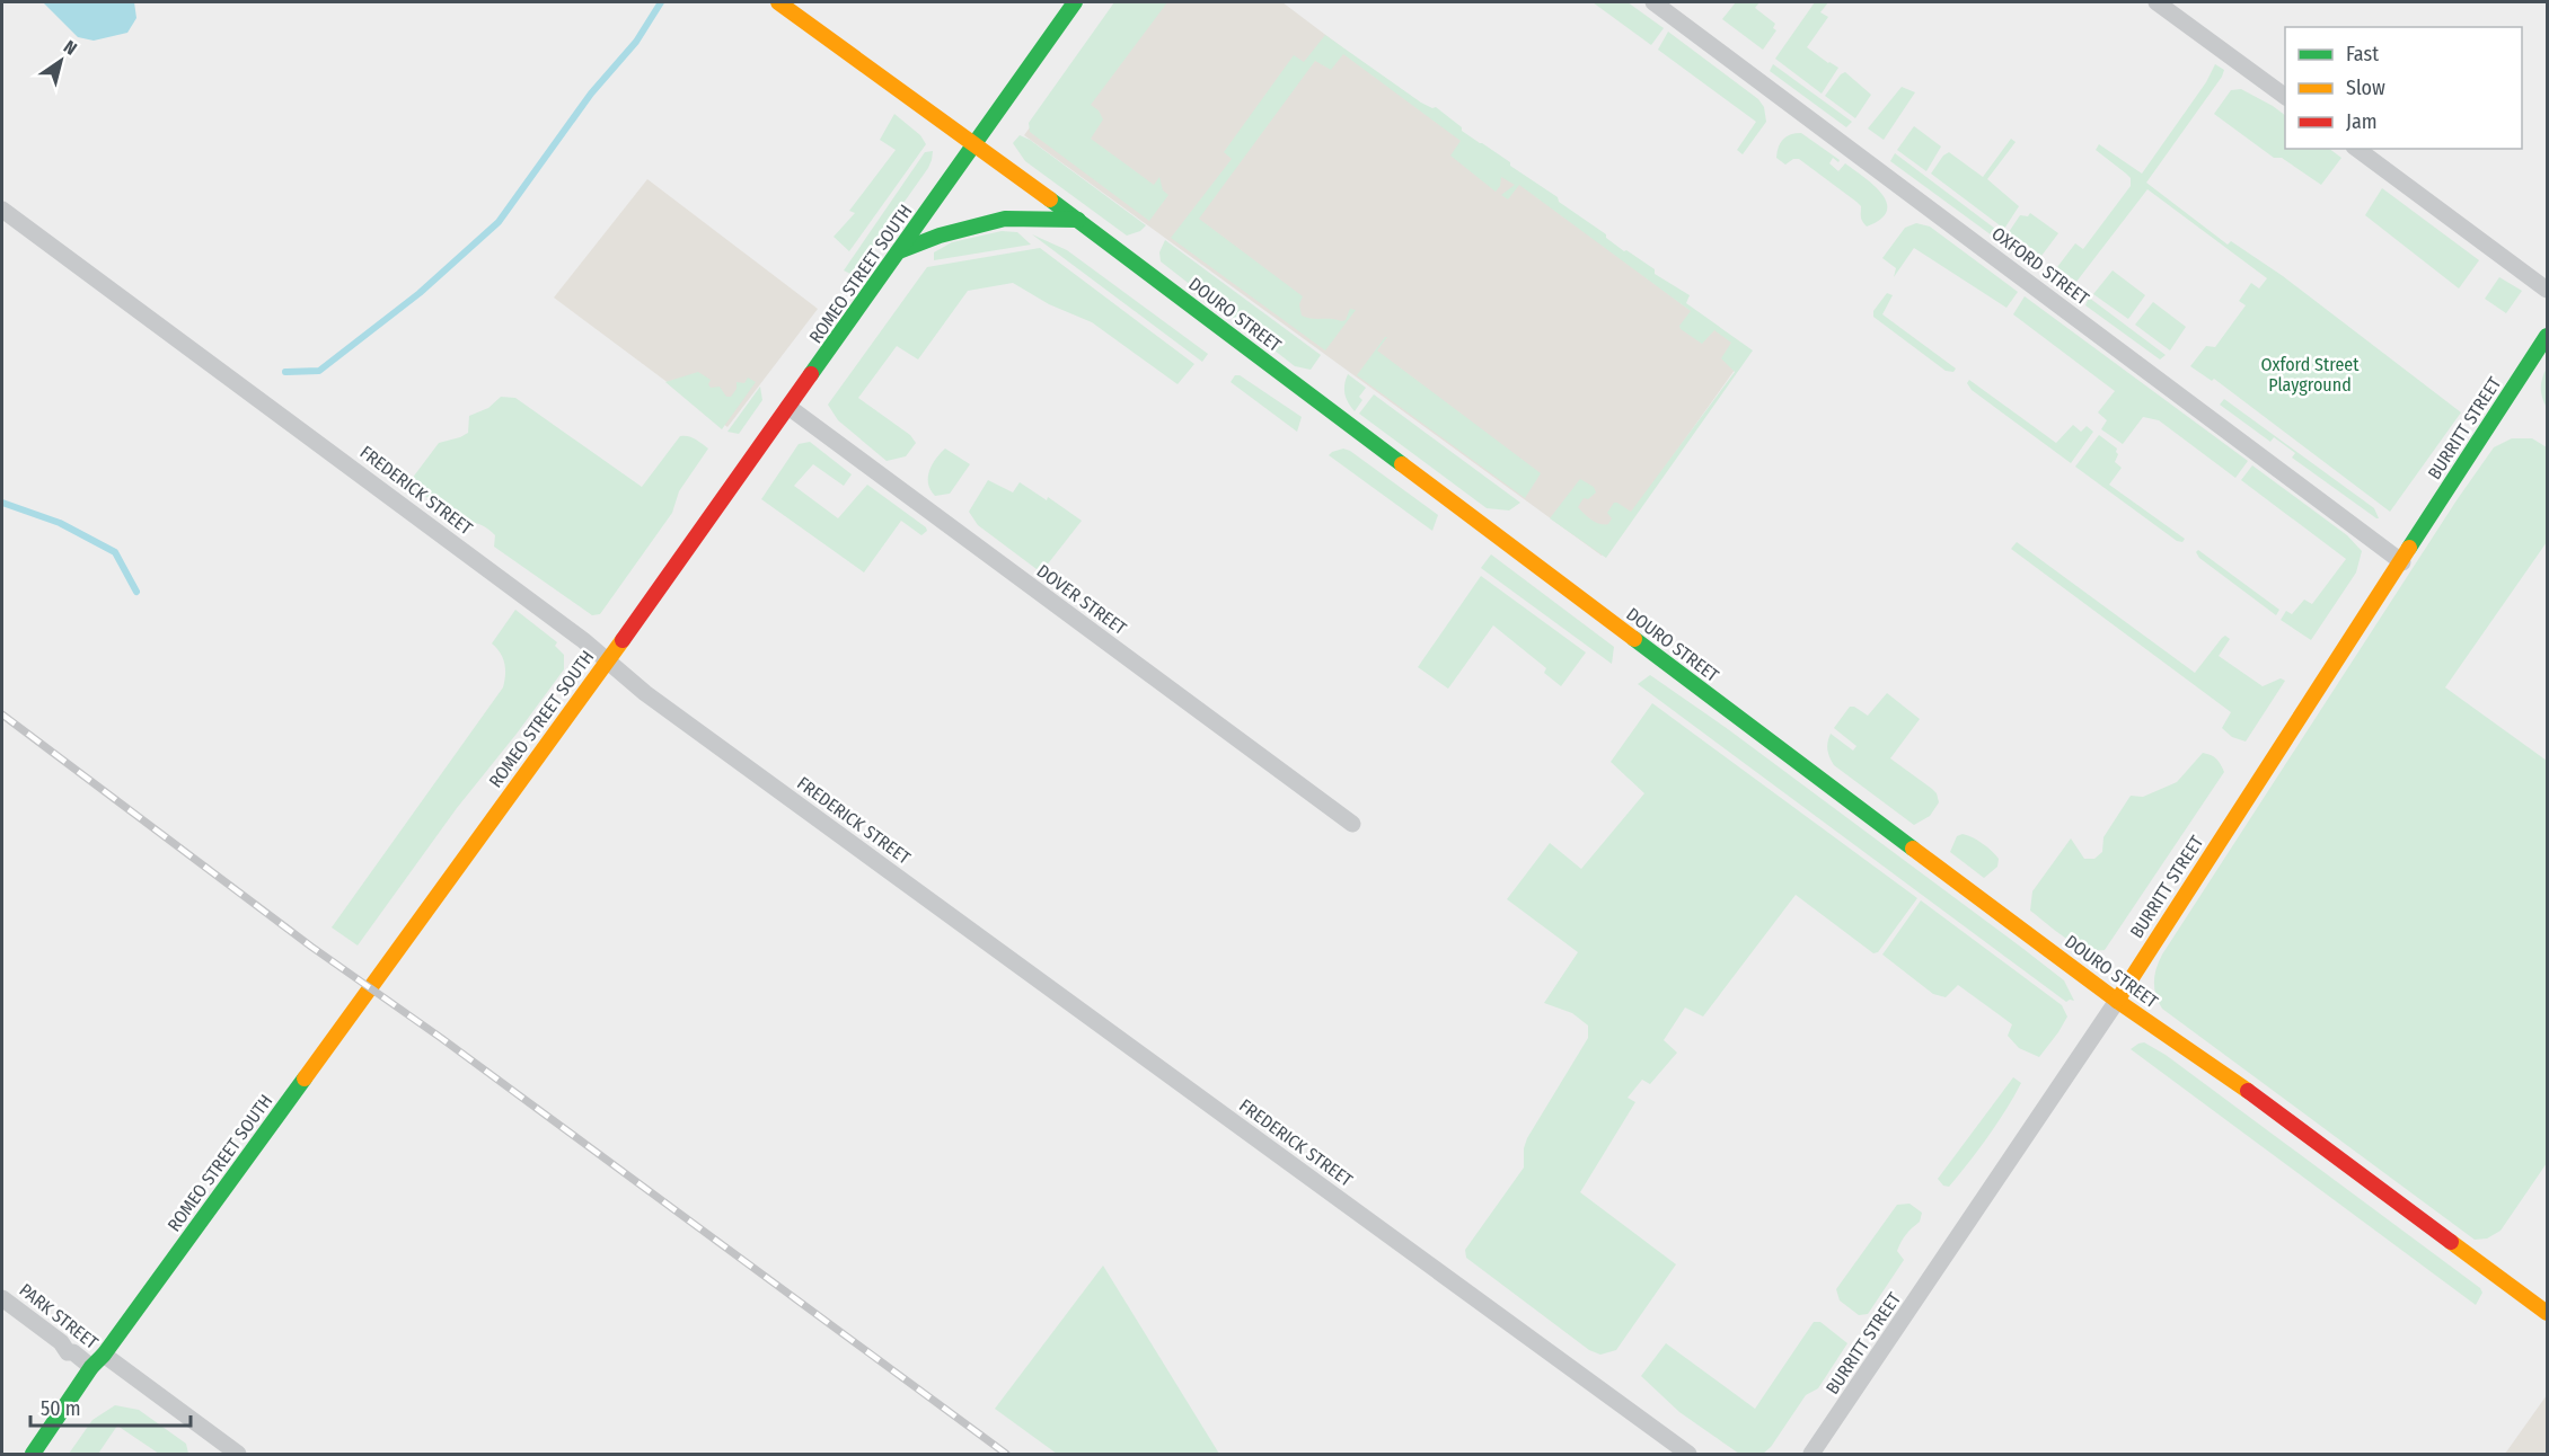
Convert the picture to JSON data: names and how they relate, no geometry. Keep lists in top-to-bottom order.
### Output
{
  "streets": {
    "street": [
      "OXFORD STREET",
      "ROMEO STREET SOUTH",
      "DOURO STREET",
      "BURRITT STREET",
      "FREDERICK STREET",
      "DOVER STREET",
      "PARK STREET"
    ]
  },
  "crossings": [
    ["OXFORD STREET", "BURRITT STREET"],
    ["ROMEO STREET SOUTH", "DOURO STREET"],
    ["ROMEO STREET SOUTH", "FREDERICK STREET"],
    ["ROMEO STREET SOUTH", "DOVER STREET"],
    ["ROMEO STREET SOUTH", "PARK STREET"],
    ["DOURO STREET", "BURRITT STREET"]
  ],
  "parks": ["Oxford Street Playground"],
  "legend": ["Fast", "Slow", "Jam"],
  "scale_bar": "50 m",
  "north": "top right"
}
